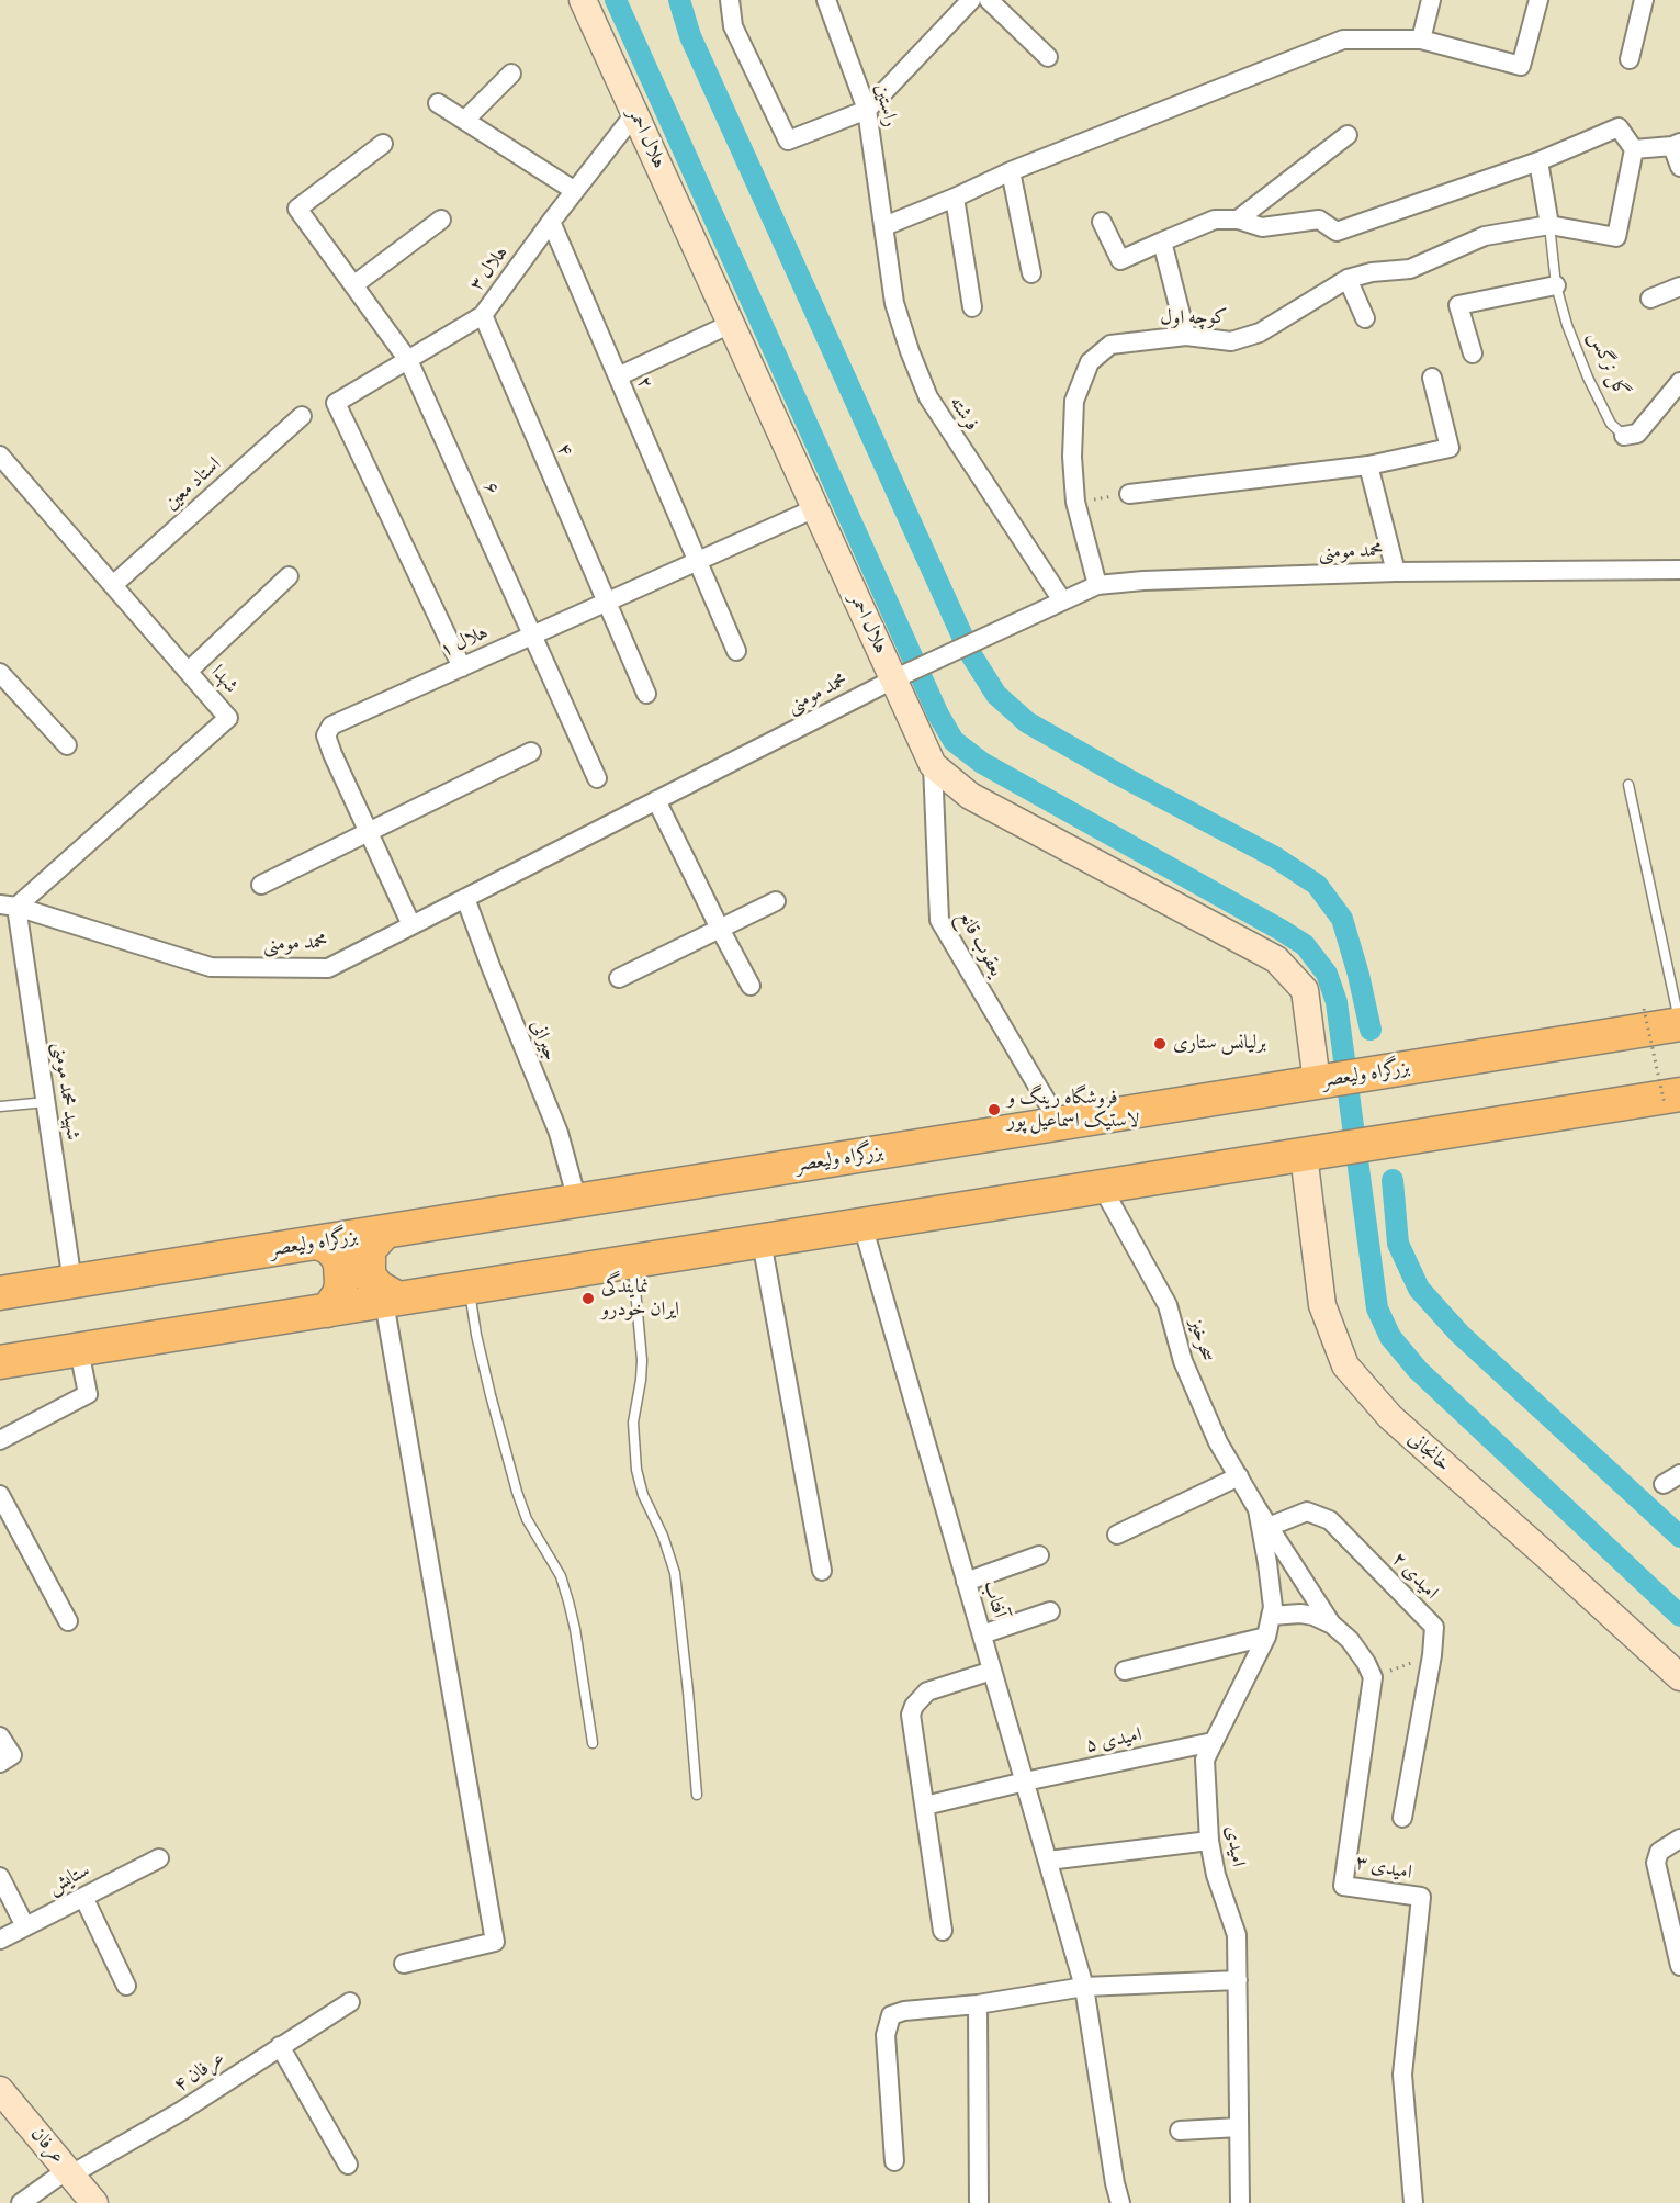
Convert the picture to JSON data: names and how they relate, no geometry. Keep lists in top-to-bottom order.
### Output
{
  "streets": {
    "highway": ["بزرگراه ولیعصر"],
    "main road": ["هلال احمر", "خانجانی", "عرفان"],
    "street": [
      "راستین",
      "هلال ۳",
      "کوچه اول",
      "گل نرگس",
      "۲",
      "فرشته",
      "۴",
      "استاد معین",
      "۶",
      "محمد مومنی",
      "هلال ۱",
      "شهدا",
      "یعقوب قانع",
      "جیرانی",
      "شهید محمد مومنی",
      "سحرخیز",
      "امیدی ۲",
      "آفتاب",
      "امیدی ۵",
      "امیدی",
      "امیدی ۳",
      "ستایش",
      "عرفان ۴"
    ]
  },
  "crossings": [
    ["راستین", "فرشته"],
    ["هلال احمر", "هلال ۳"],
    ["هلال احمر", "محمد مومنی"],
    ["هلال احمر", "هلال ۱"],
    ["هلال احمر", "یعقوب قانع"],
    ["هلال احمر", "بزرگراه ولیعصر"],
    ["هلال ۳", "۲"],
    ["هلال ۳", "۴"],
    ["هلال ۳", "۶"],
    ["هلال ۳", "هلال ۱"],
    ["کوچه اول", "گل نرگس"],
    ["کوچه اول", "محمد مومنی"],
    ["۲", "هلال ۱"],
    ["فرشته", "محمد مومنی"],
    ["۴", "هلال ۱"],
    ["استاد معین", "شهدا"],
    ["۶", "هلال ۱"],
    ["محمد مومنی", "هلال ۱"],
    ["محمد مومنی", "شهدا"],
    ["محمد مومنی", "جیرانی"],
    ["محمد مومنی", "شهید محمد مومنی"],
    ["شهدا", "شهید محمد مومنی"],
    ["یعقوب قانع", "بزرگراه ولیعصر"],
    ["جیرانی", "بزرگراه ولیعصر"],
    ["بزرگراه ولیعصر", "شهید محمد مومنی"],
    ["سحرخیز", "امیدی"],
    ["آفتاب", "امیدی ۵"],
    ["امیدی ۵", "امیدی"],
    ["عرفان ۴", "عرفان"]
  ],
  "places": ["برلیانس ستاری", "فروشگاه رینگ و لاستیک اسماعیل پور", "نمایندگی ایران خودرو"]
}
